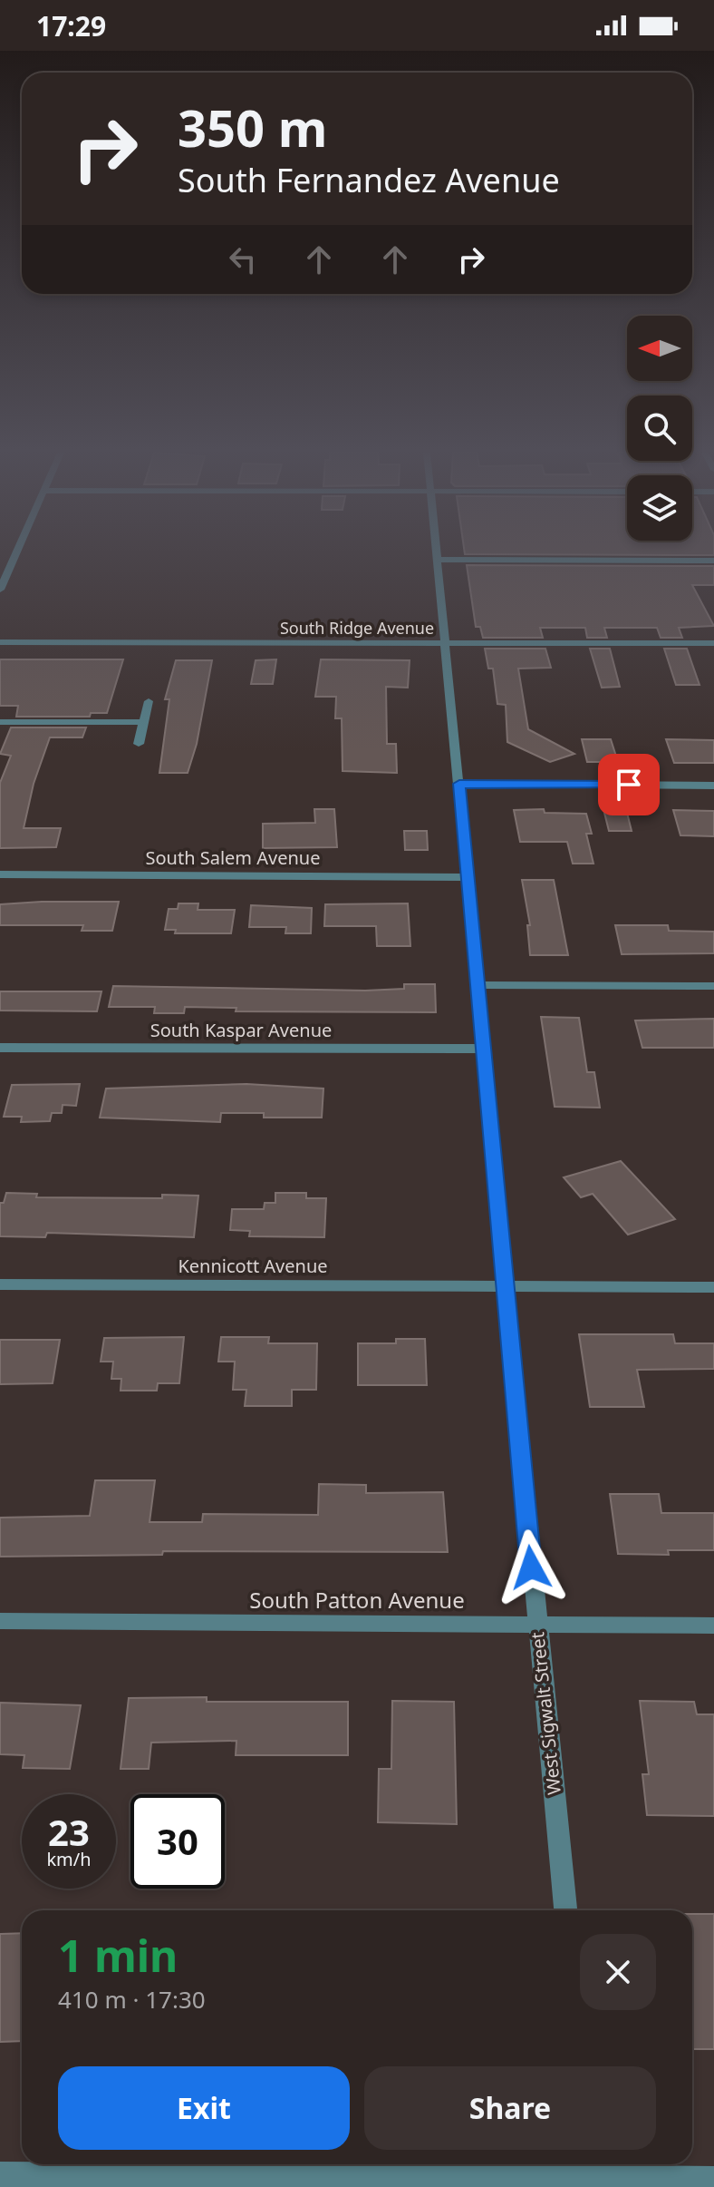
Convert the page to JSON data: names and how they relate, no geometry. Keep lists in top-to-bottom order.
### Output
{
  "streets": {
    "street": [
      "South Ridge Avenue",
      "South Salem Avenue",
      "South Kaspar Avenue",
      "Kennicott Avenue",
      "South Patton Avenue",
      "West Sigwalt Street"
    ]
  },
  "crossings": [
    ["South Ridge Avenue", "West Sigwalt Street"],
    ["South Salem Avenue", "West Sigwalt Street"],
    ["South Kaspar Avenue", "West Sigwalt Street"],
    ["Kennicott Avenue", "West Sigwalt Street"],
    ["South Patton Avenue", "West Sigwalt Street"]
  ],
  "north": "left",
  "page": {
    "status": "17:29",
    "turn": ["350 m", "South Fernandez Avenue"],
    "speed": "23 km/h",
    "limit": "30",
    "heading": ["1 min", "410 m · 17:30"],
    "buttons": ["Exit", "Share"]
  }
}
